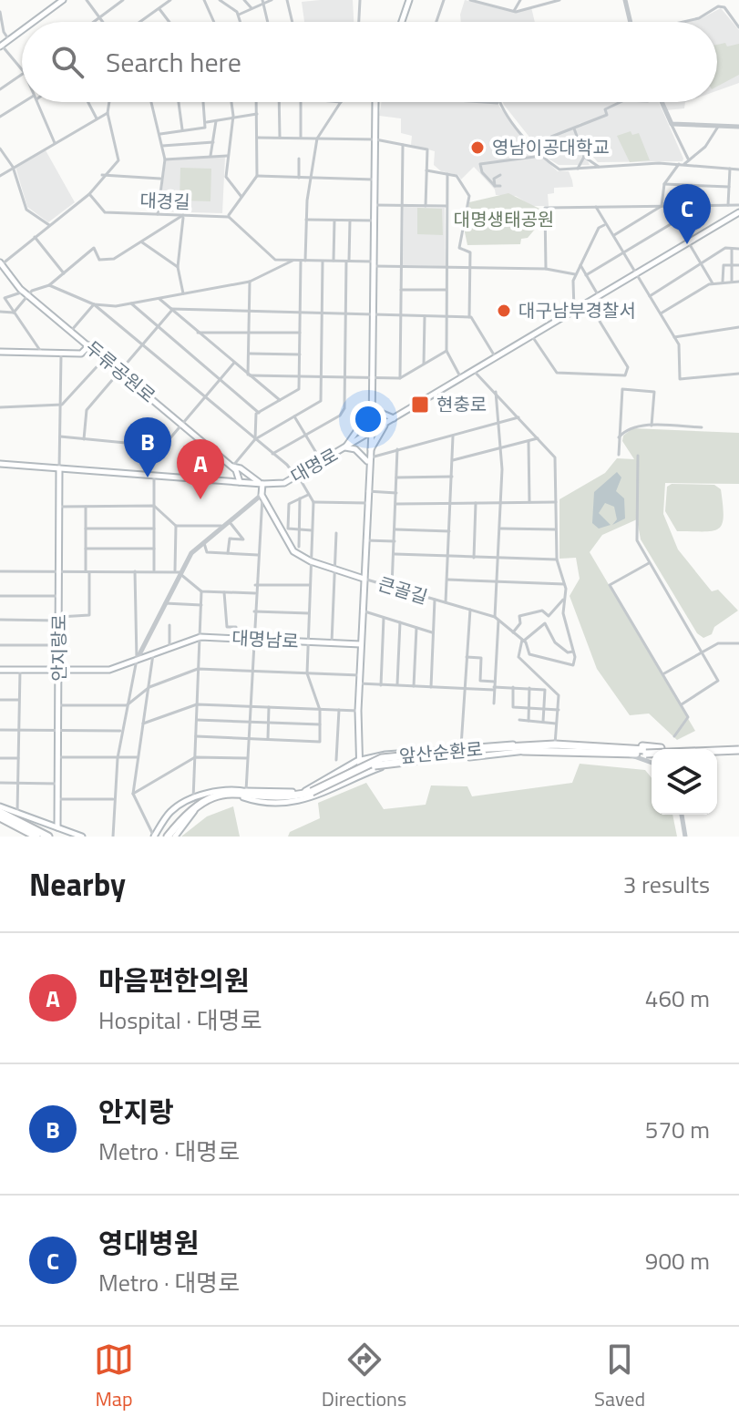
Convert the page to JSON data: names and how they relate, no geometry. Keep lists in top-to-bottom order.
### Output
{
  "streets": {
    "highway": ["앞산순환로"],
    "main road": [
      "두류공원로",
      "대명로",
      "큰골길",
      "대명남로",
      "안지랑로"
    ],
    "street": ["대경길"]
  },
  "crossings": [
    ["두류공원로", "대명로"],
    ["대명로", "안지랑로"],
    ["대명남로", "안지랑로"]
  ],
  "parks": ["대명생태공원"],
  "places": {
    "other": ["영남이공대학교", "대구남부경찰서"],
    "transit": ["현충로"]
  },
  "page": {
    "search": "Search here",
    "pins": ["C", "B", "A"],
    "heading": ["Nearby", "3 results"],
    "list": [
      {
        "mark": "A",
        "name": "마음편한의원",
        "note": "Hospital · 대명로",
        "value": "460 m"
      },
      {
        "mark": "B",
        "name": "안지랑",
        "note": "Metro · 대명로",
        "value": "570 m"
      },
      {
        "mark": "C",
        "name": "영대병원",
        "note": "Metro · 대명로",
        "value": "900 m"
      }
    ],
    "nav": ["Map", "Directions", "Saved"]
  }
}
